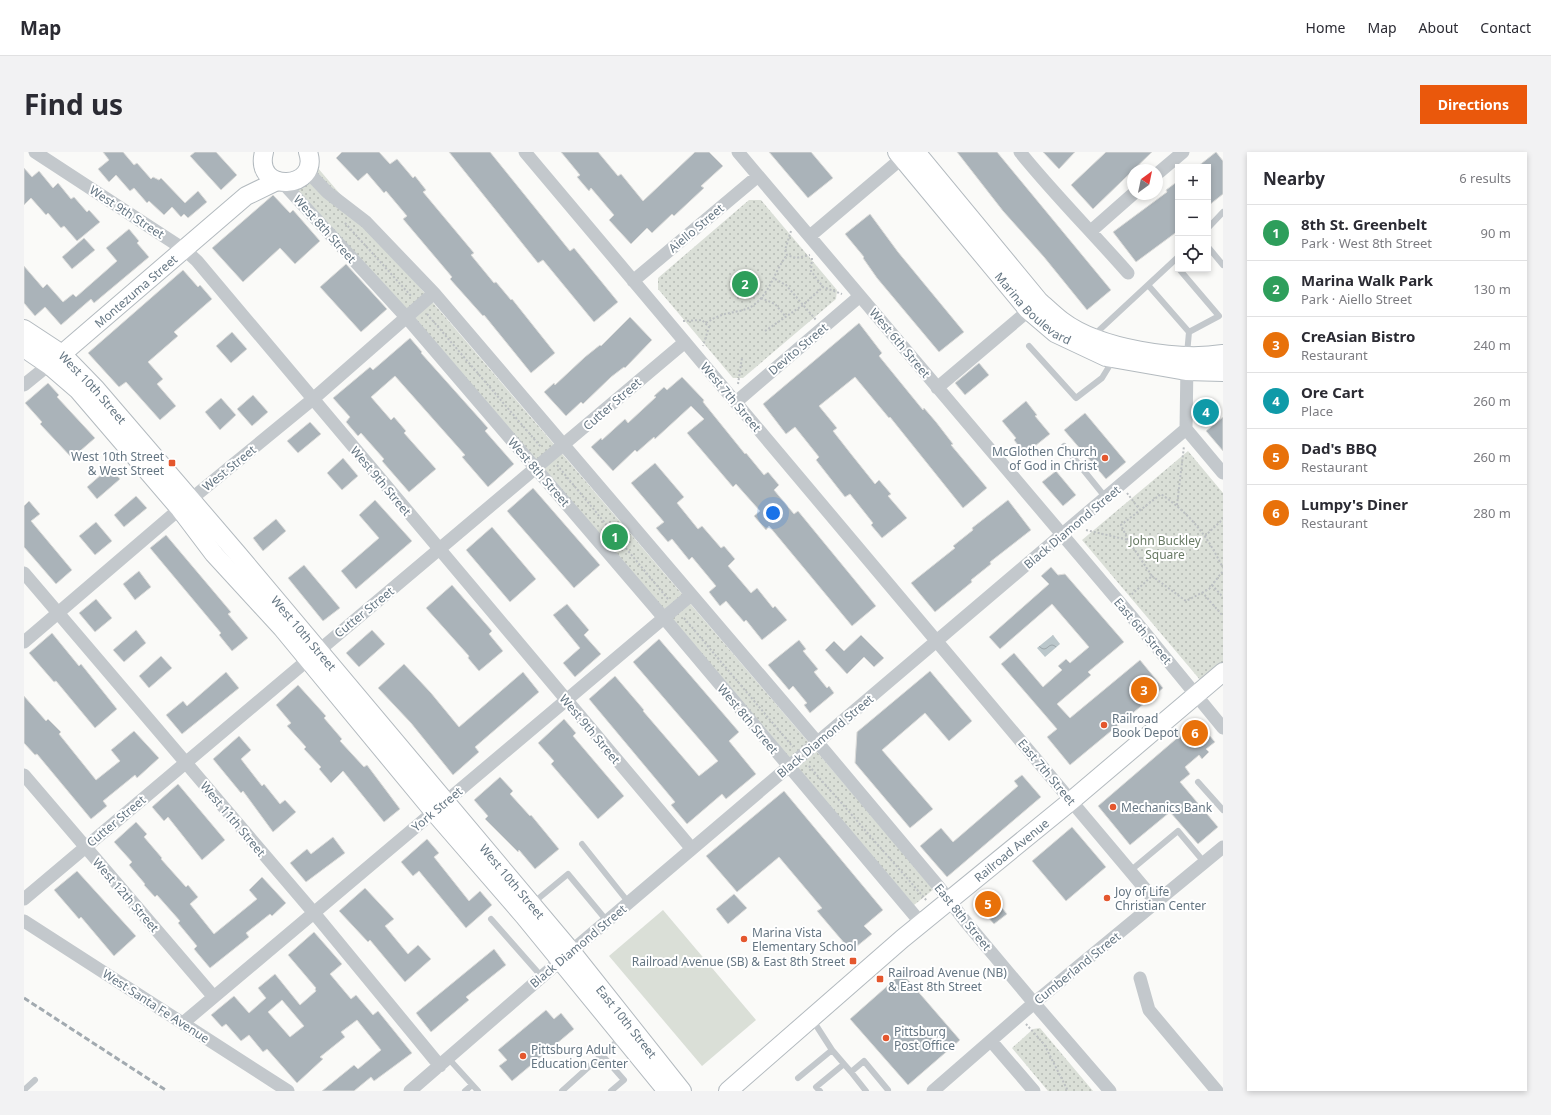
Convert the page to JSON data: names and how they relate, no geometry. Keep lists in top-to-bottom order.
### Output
{
  "streets": {
    "street": [
      "West 9th Street",
      "Aiello Street",
      "West 8th Street",
      "Montezuma Street",
      "Marina Boulevard",
      "West 6th Street",
      "Devito Street",
      "West 10th Street",
      "West 7th Street",
      "Cutter Street",
      "West Street",
      "Black Diamond Street",
      "East 6th Street",
      "East 7th Street",
      "York Street",
      "West 11th Street",
      "Railroad Avenue",
      "West 12th Street",
      "East 8th Street",
      "Cumberland Street",
      "West Santa Fe Avenue",
      "East 10th Street"
    ]
  },
  "crossings": [
    ["West 9th Street", "Montezuma Street"],
    ["West 9th Street", "Cutter Street"],
    ["West 9th Street", "West Street"],
    ["West 9th Street", "Black Diamond Street"],
    ["West 9th Street", "York Street"],
    ["Aiello Street", "West 6th Street"],
    ["Aiello Street", "West 7th Street"],
    ["West 8th Street", "Montezuma Street"],
    ["West 8th Street", "Cutter Street"],
    ["West 8th Street", "West Street"],
    ["West 8th Street", "Black Diamond Street"],
    ["West 8th Street", "York Street"],
    ["Montezuma Street", "West 10th Street"],
    ["West 6th Street", "Devito Street"],
    ["West 6th Street", "Black Diamond Street"],
    ["West 6th Street", "East 6th Street"],
    ["Devito Street", "West 7th Street"],
    ["West 10th Street", "Cutter Street"],
    ["West 10th Street", "West Street"],
    ["West 10th Street", "Black Diamond Street"],
    ["West 10th Street", "York Street"],
    ["West 10th Street", "East 10th Street"],
    ["West 7th Street", "Cutter Street"],
    ["West 7th Street", "Black Diamond Street"],
    ["West 7th Street", "East 7th Street"],
    ["Cutter Street", "West 11th Street"],
    ["Cutter Street", "West 12th Street"],
    ["West Street", "West 11th Street"],
    ["Black Diamond Street", "East 6th Street"],
    ["Black Diamond Street", "East 7th Street"],
    ["Black Diamond Street", "West 11th Street"],
    ["Black Diamond Street", "East 8th Street"],
    ["Black Diamond Street", "East 10th Street"],
    ["East 6th Street", "Railroad Avenue"],
    ["East 7th Street", "Railroad Avenue"],
    ["East 7th Street", "Cumberland Street"],
    ["York Street", "West 11th Street"],
    ["York Street", "West 12th Street"],
    ["York Street", "West Santa Fe Avenue"],
    ["Railroad Avenue", "East 8th Street"],
    ["East 8th Street", "Cumberland Street"]
  ],
  "parks": ["John Buckley Square"],
  "places": {
    "other": [
      "McGlothen Church of God in Christ",
      "Railroad Book Depot",
      "Mechanics Bank",
      "Joy of Life Christian Center",
      "Marina Vista Elementary School",
      "Pittsburg Post Office",
      "Pittsburg Adult Education Center"
    ],
    "transit": ["West 10th Street & West Street", "Railroad Avenue (SB) & East 8th Street", "Railroad Avenue (NB) & East 8th Street"]
  },
  "north": "top right",
  "page": {
    "header": "Map",
    "nav": [
      "Home",
      "Map",
      "About",
      "Contact"
    ],
    "title": "Find us",
    "buttons": "Directions",
    "heading": ["Nearby", "6 results"],
    "map_buttons": ["+", "−"],
    "list": [
      {
        "mark": "1",
        "name": "8th St. Greenbelt",
        "note": "Park · West 8th Street",
        "value": "90 m"
      },
      {
        "mark": "2",
        "name": "Marina Walk Park",
        "note": "Park · Aiello Street",
        "value": "130 m"
      },
      {
        "mark": "3",
        "name": "CreAsian Bistro",
        "note": "Restaurant",
        "value": "240 m"
      },
      {
        "mark": "4",
        "name": "Ore Cart",
        "note": "Place",
        "value": "260 m"
      },
      {
        "mark": "5",
        "name": "Dad's BBQ",
        "note": "Restaurant",
        "value": "260 m"
      },
      {
        "mark": "6",
        "name": "Lumpy's Diner",
        "note": "Restaurant",
        "value": "280 m"
      }
    ],
    "pins": [
      "2",
      "4",
      "1",
      "3",
      "6",
      "5"
    ]
  }
}
